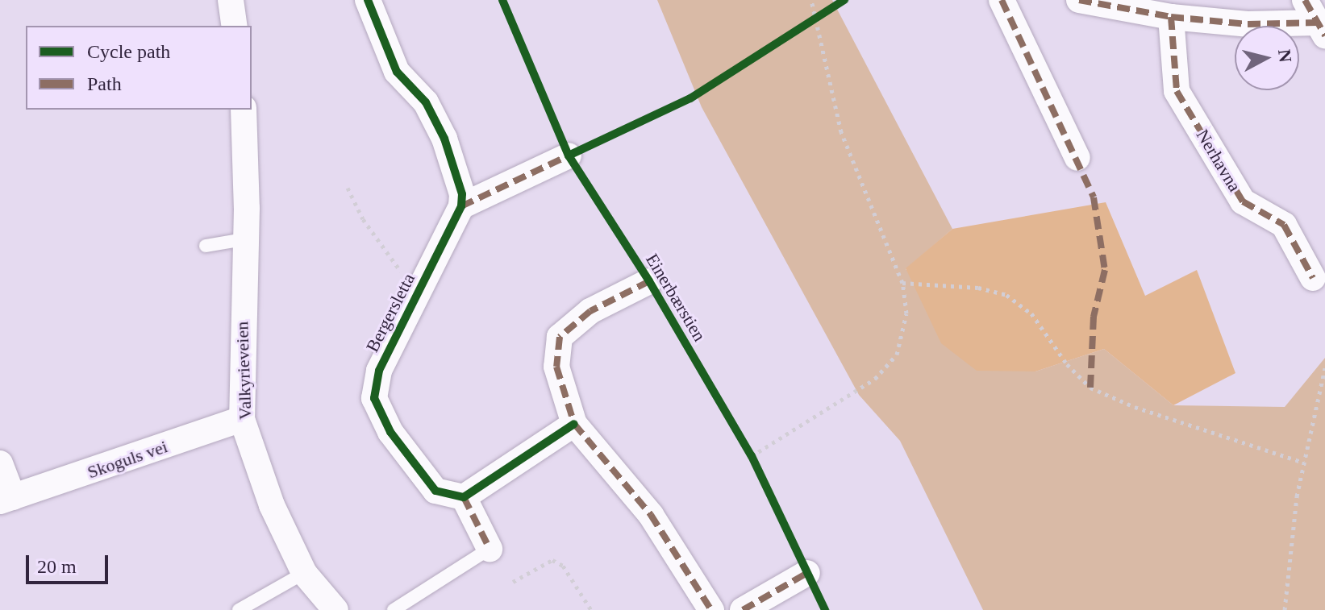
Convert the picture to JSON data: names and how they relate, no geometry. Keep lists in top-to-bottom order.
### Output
{
  "streets": {
    "street": [
      "Nerhavna",
      "Bergersletta",
      "Valkyrieveien",
      "Skoguls vei"
    ],
    "cycle path": ["Einerbærstien"]
  },
  "crossings": [
    ["Valkyrieveien", "Skoguls vei"]
  ],
  "legend": ["Cycle path", "Path"],
  "scale_bar": "20 m",
  "north": "right"
}
